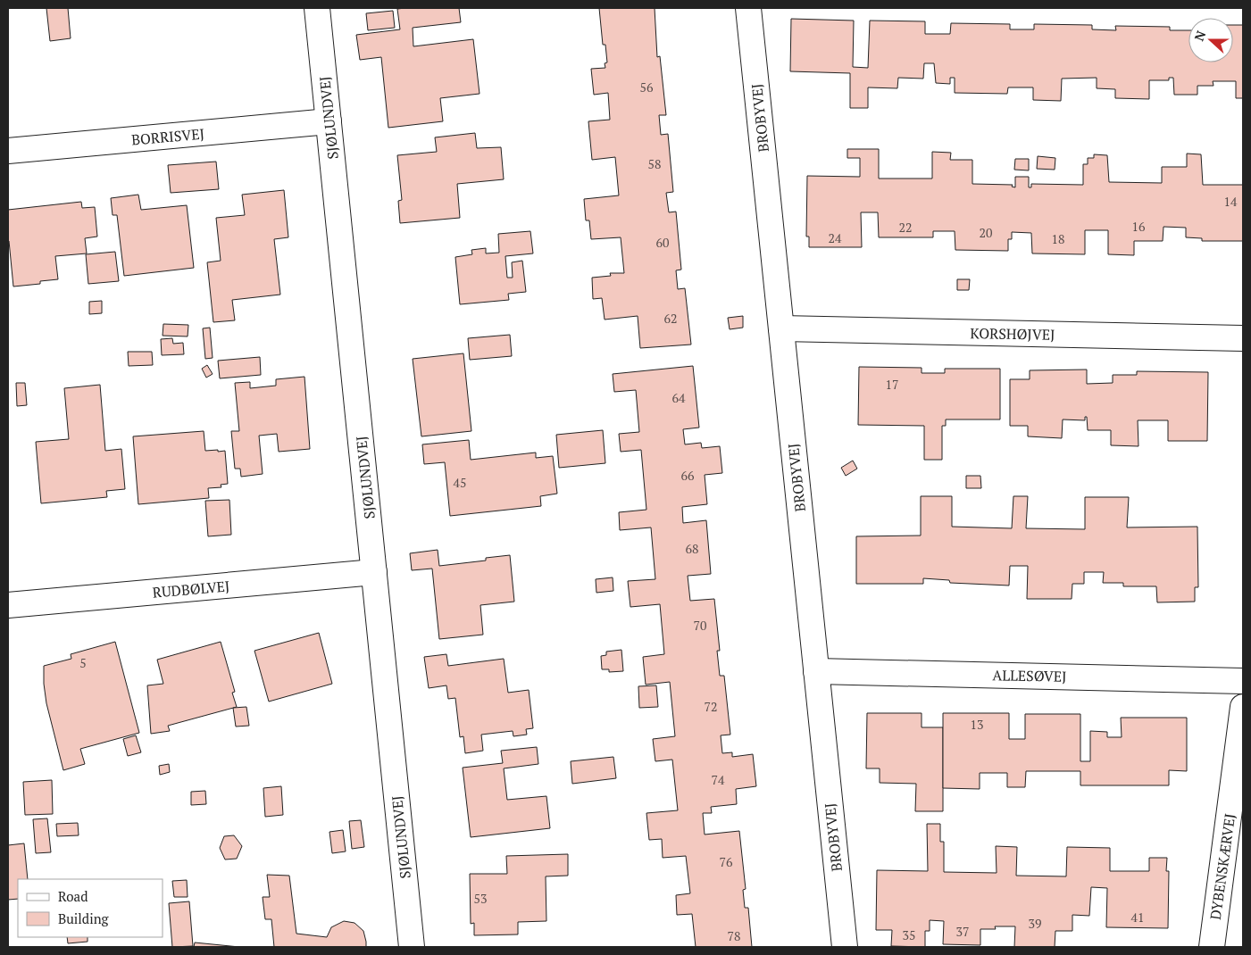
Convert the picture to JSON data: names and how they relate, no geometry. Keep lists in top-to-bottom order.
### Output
{
  "streets": {
    "street": [
      "SJØLUNDVEJ",
      "BROBYVEJ",
      "BORRISVEJ",
      "KORSHØJVEJ",
      "RUDBØLVEJ",
      "ALLESØVEJ",
      "DYBENSKÆRVEJ"
    ]
  },
  "crossings": [
    ["SJØLUNDVEJ", "BORRISVEJ"],
    ["SJØLUNDVEJ", "RUDBØLVEJ"],
    ["BROBYVEJ", "KORSHØJVEJ"],
    ["BROBYVEJ", "ALLESØVEJ"]
  ],
  "house_numbers": [
    "56",
    "58",
    "14",
    "16",
    "22",
    "20",
    "24",
    "18",
    "60",
    "62",
    "17",
    "64",
    "66",
    "45",
    "68",
    "70",
    "5",
    "72",
    "13",
    "74",
    "76",
    "53",
    "41",
    "39",
    "37",
    "35",
    "78"
  ],
  "legend": ["Road", "Building"],
  "north": "left"
}
